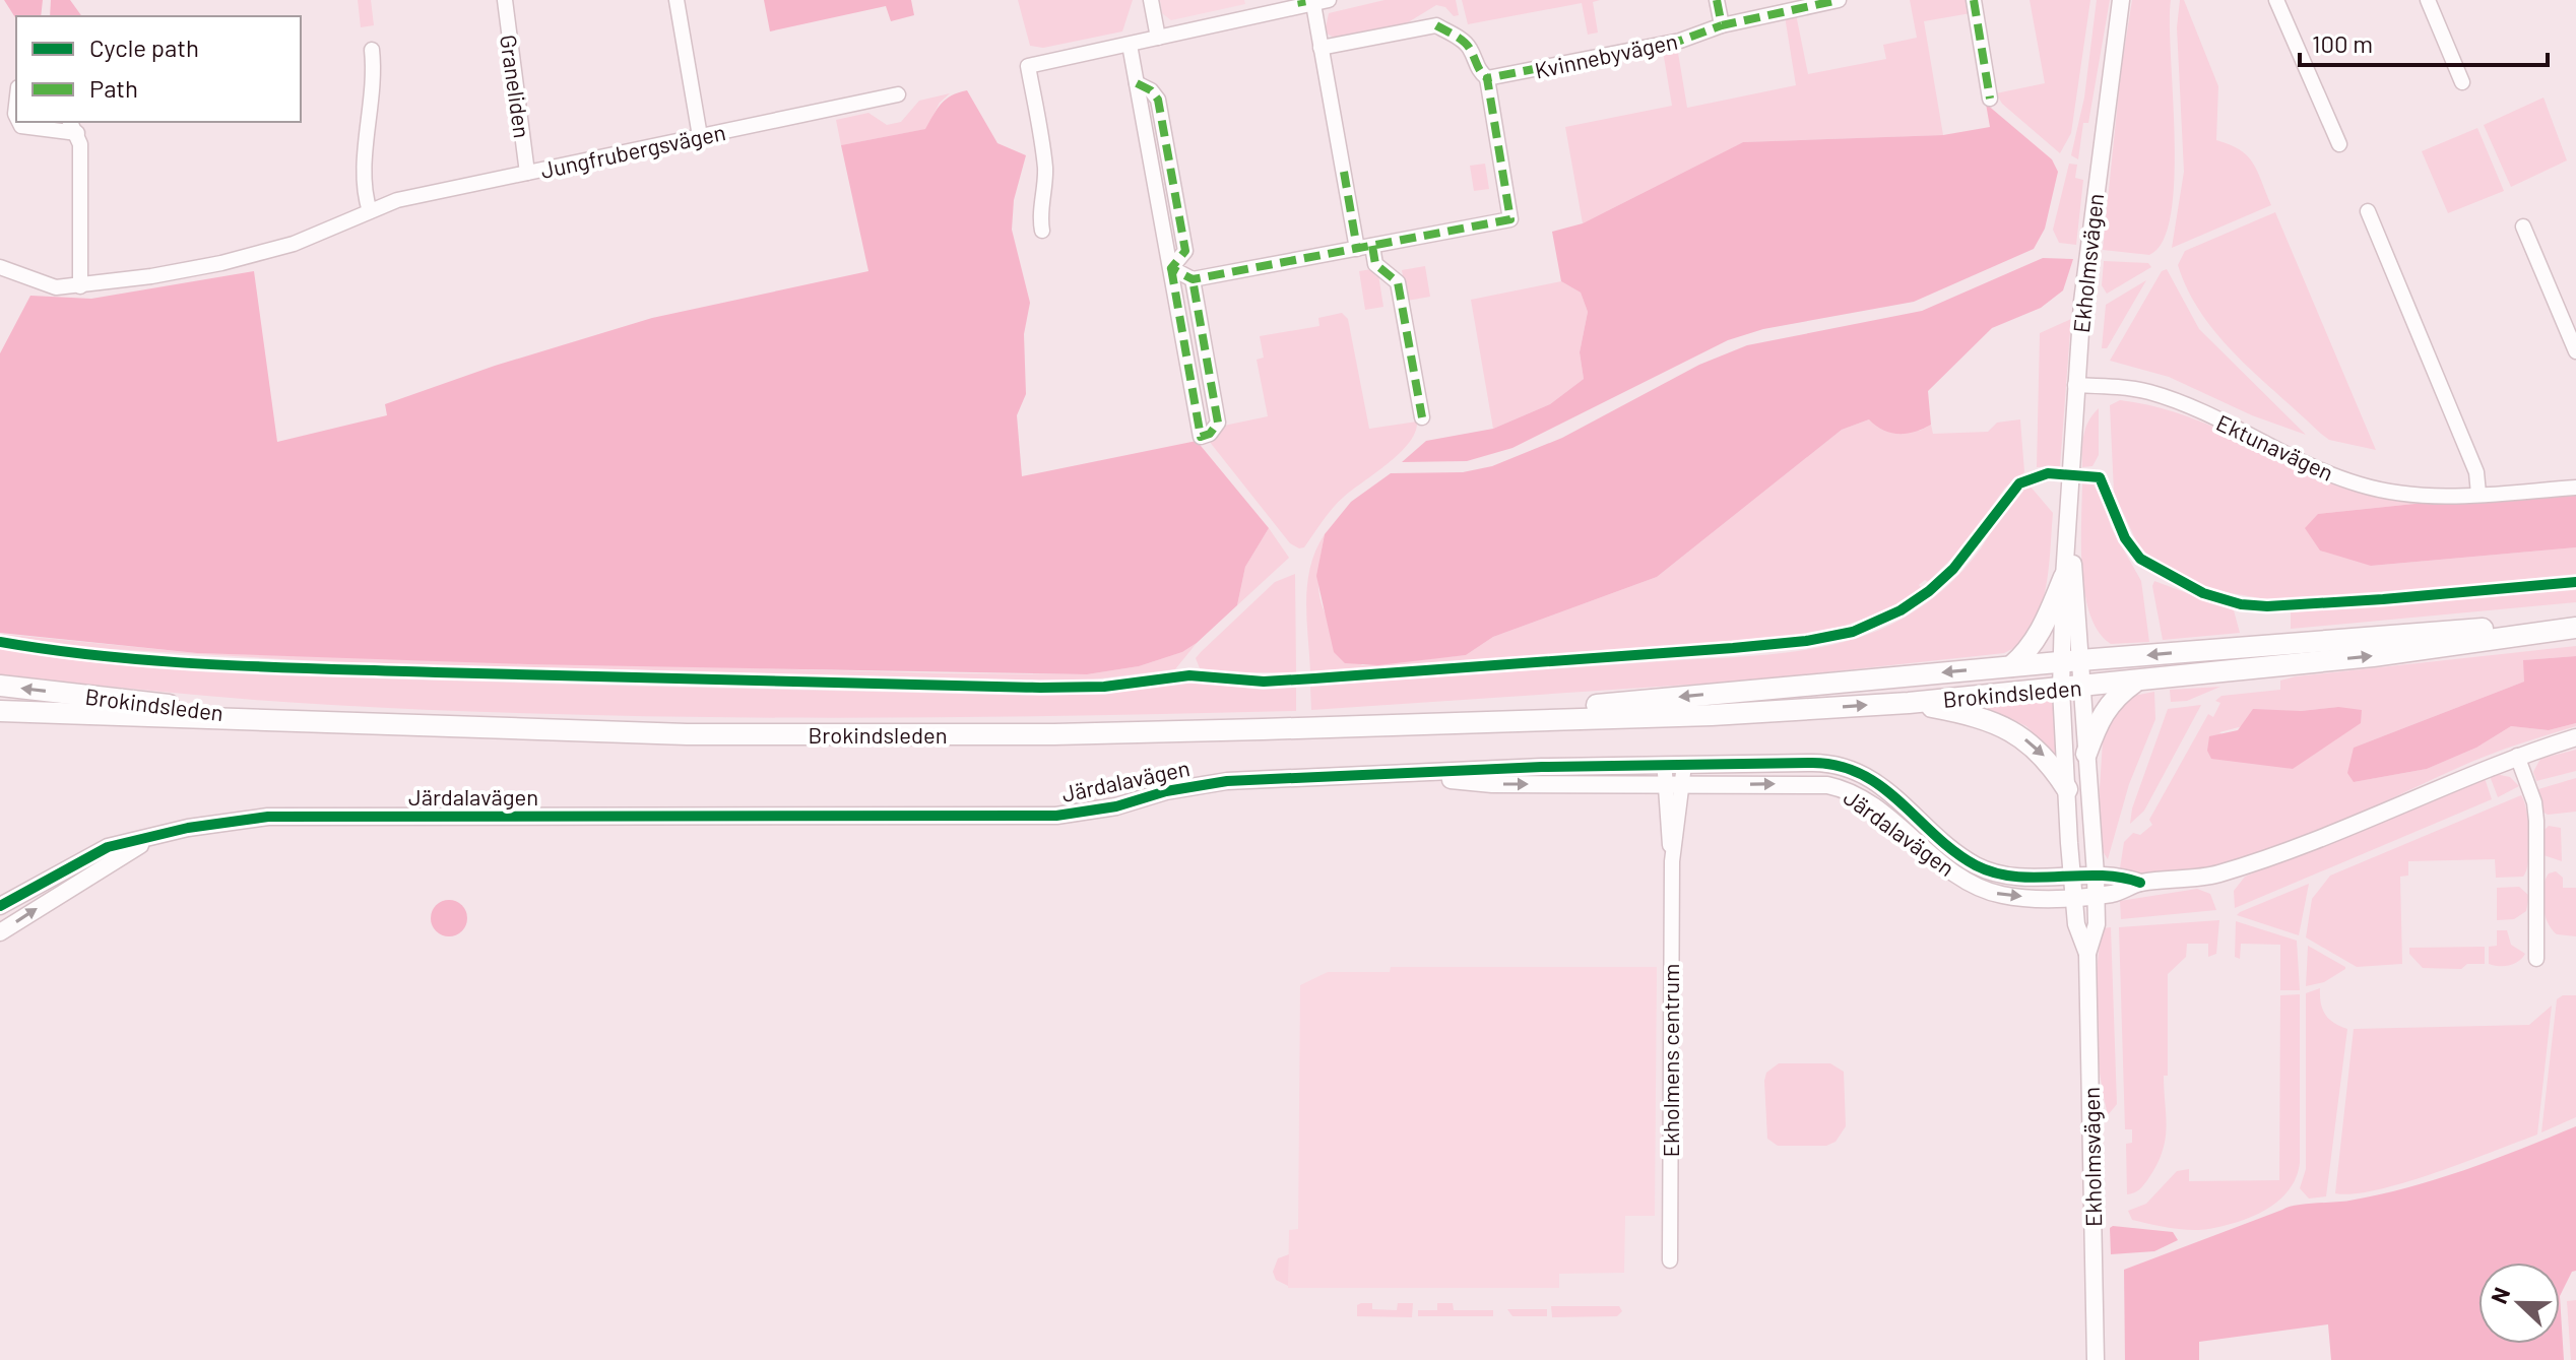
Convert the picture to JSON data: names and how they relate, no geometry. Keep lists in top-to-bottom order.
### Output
{
  "streets": {
    "main road": ["Brokindsleden"],
    "street": [
      "Kvinnebyvägen",
      "Graneliden",
      "Jungfrubergsvägen",
      "Ekholmsvägen",
      "Ektunavägen",
      "Järdalavägen",
      "Ekholmens centrum"
    ]
  },
  "crossings": [
    ["Graneliden", "Jungfrubergsvägen"],
    ["Ekholmsvägen", "Ektunavägen"],
    ["Ekholmsvägen", "Brokindsleden"],
    ["Ekholmsvägen", "Järdalavägen"],
    ["Järdalavägen", "Ekholmens centrum"]
  ],
  "legend": ["Cycle path", "Path"],
  "scale_bar": "100 m",
  "north": "left"
}
